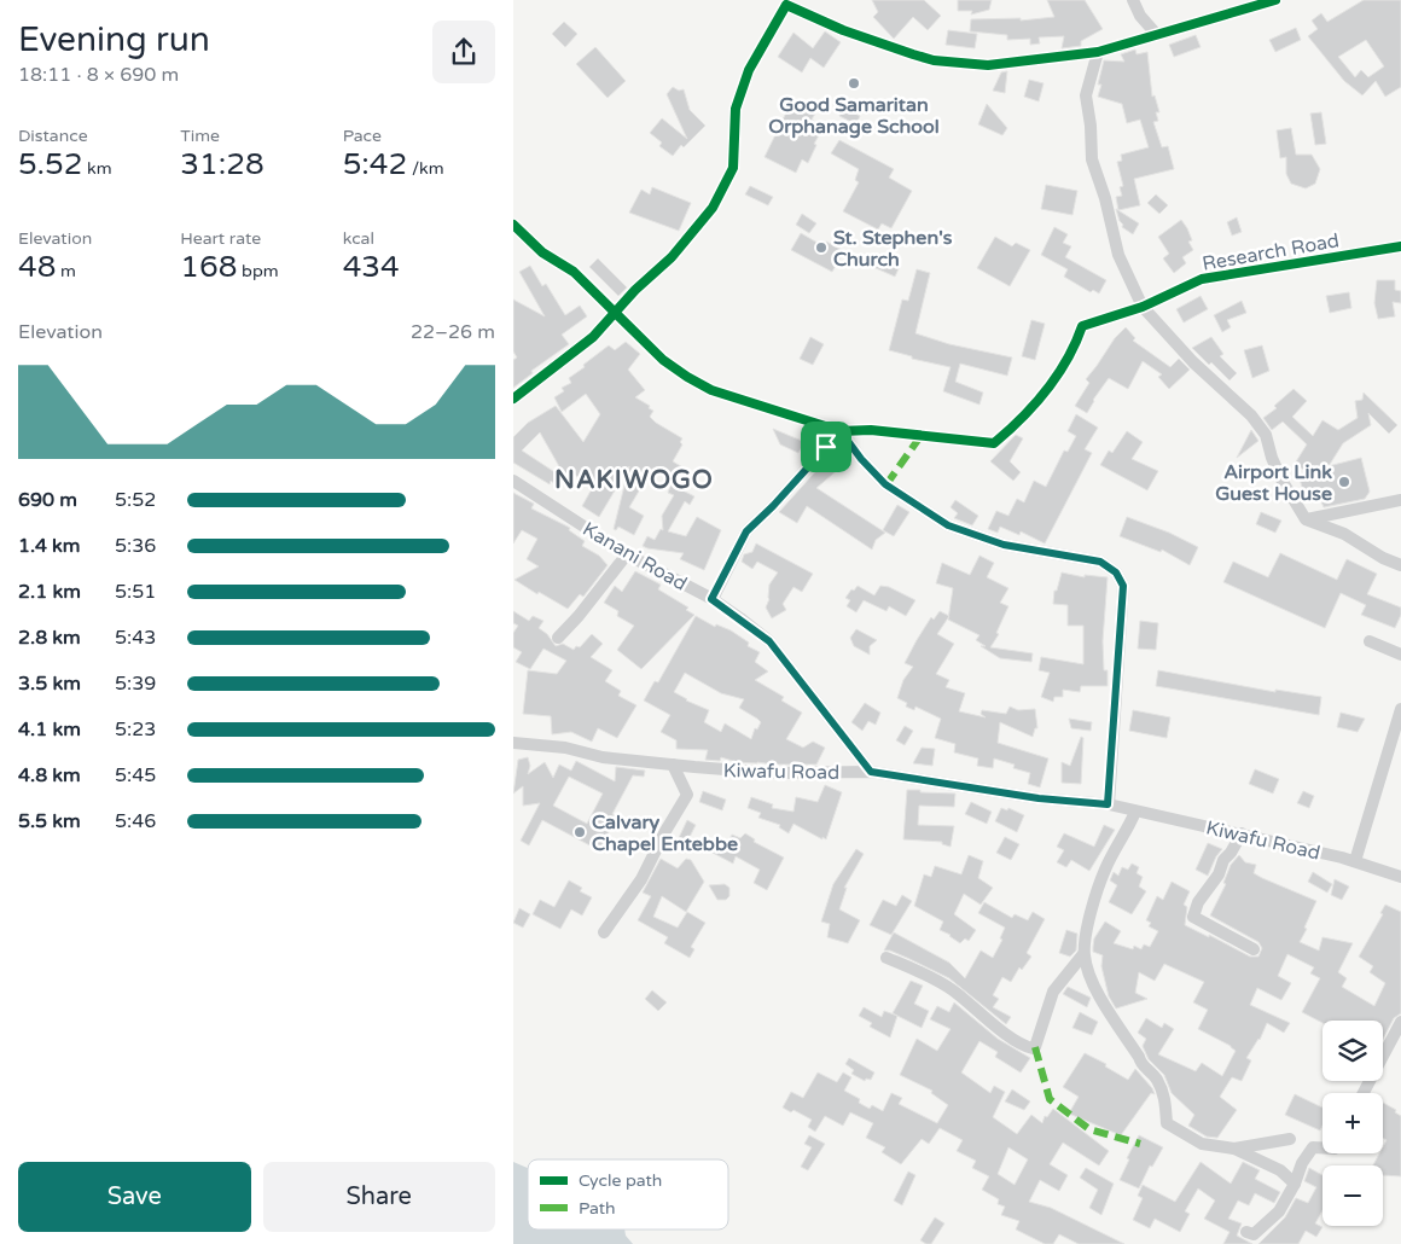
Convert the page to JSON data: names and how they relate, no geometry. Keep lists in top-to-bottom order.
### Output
{
  "streets": {
    "street": ["Research Road", "Kanani Road", "Kiwafu Road"]
  },
  "crossings": [
    ["Kanani Road", "Kiwafu Road"]
  ],
  "districts": ["NAKIWOGO"],
  "places": [
    "Good Samaritan Orphanage School",
    "St. Stephen's Church",
    "Airport Link Guest House",
    "Calvary Chapel Entebbe"
  ],
  "legend": ["Cycle path", "Path"],
  "page": {
    "heading": ["Evening run", "18:11 · 8 × 690 m"],
    "stats": [
      ["Distance", "5.52 km"],
      ["Time", "31:28"],
      ["Pace", "5:42 /km"],
      ["Elevation", "48 m"],
      ["Heart rate", "168 bpm"],
      ["kcal", "434"]
    ],
    "chart": ["Elevation", "22–26 m"],
    "list": [
      {
        "name": "690 m",
        "note": "5:52"
      },
      {
        "name": "1.4 km",
        "note": "5:36"
      },
      {
        "name": "2.1 km",
        "note": "5:51"
      },
      {
        "name": "2.8 km",
        "note": "5:43"
      },
      {
        "name": "3.5 km",
        "note": "5:39"
      },
      {
        "name": "4.1 km",
        "note": "5:23"
      },
      {
        "name": "4.8 km",
        "note": "5:45"
      },
      {
        "name": "5.5 km",
        "note": "5:46"
      }
    ],
    "map_buttons": ["+", "−"],
    "buttons": ["Save", "Share"]
  }
}
